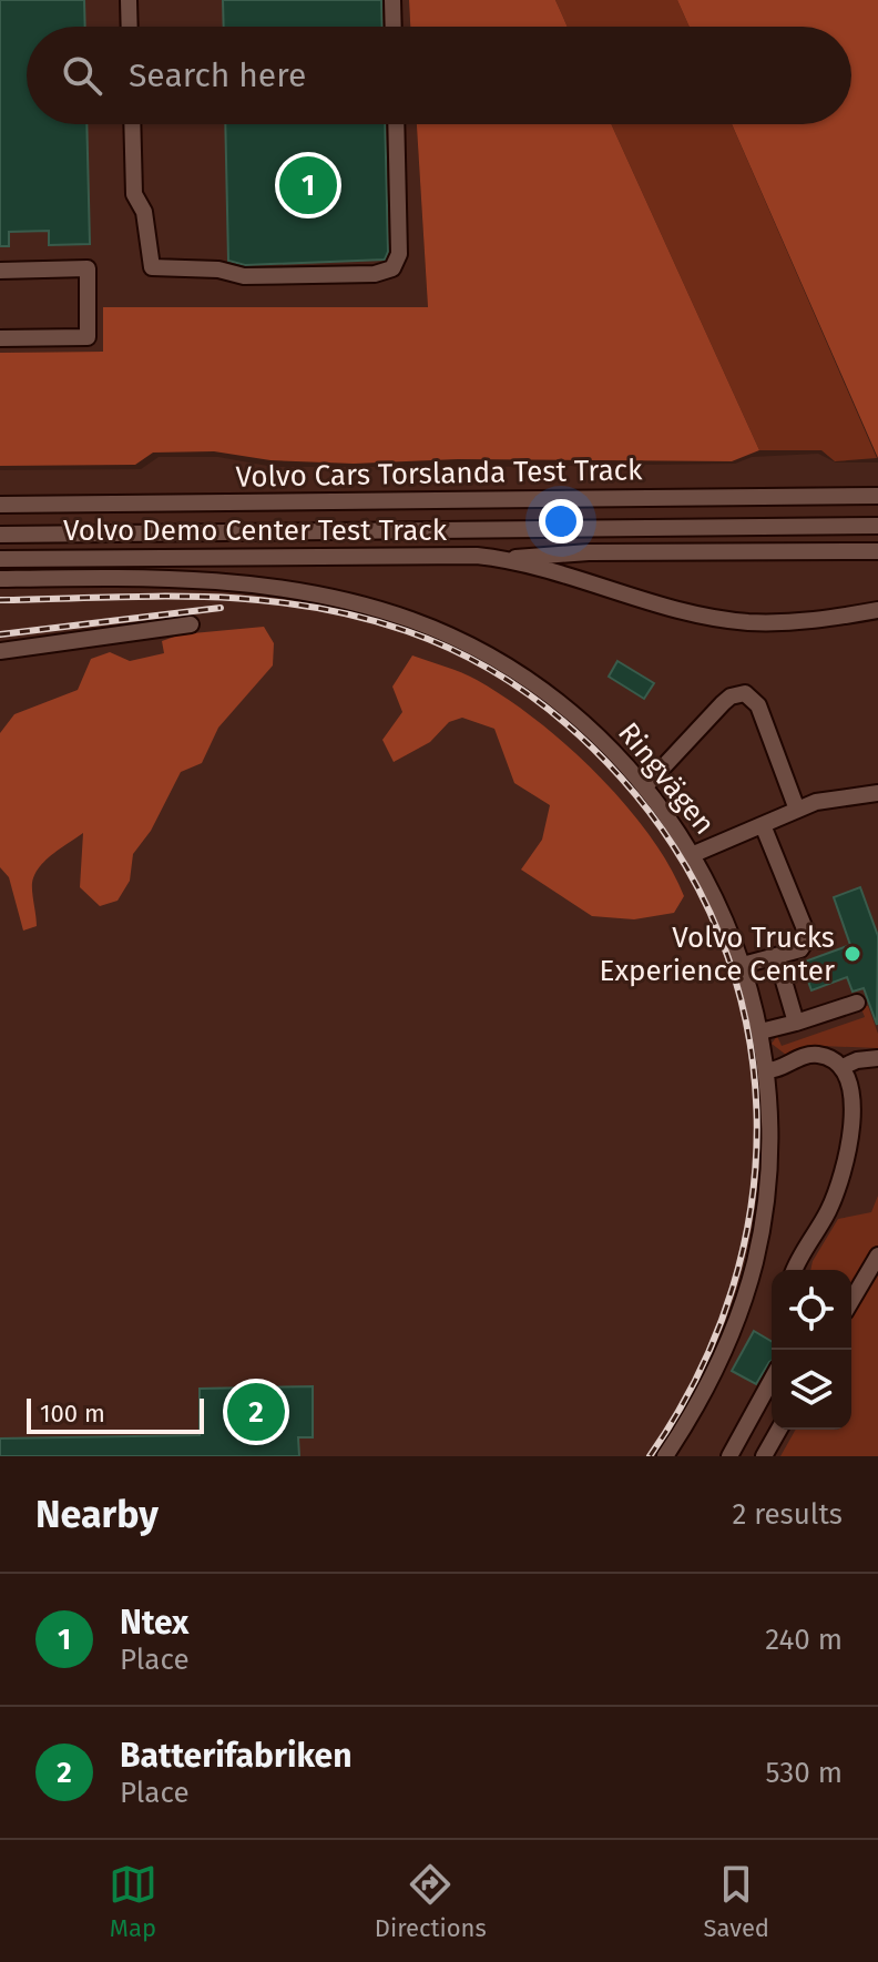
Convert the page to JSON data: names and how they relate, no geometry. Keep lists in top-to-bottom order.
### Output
{
  "streets": {
    "street": ["Volvo Cars Torslanda Test Track", "Volvo Demo Center Test Track", "Ringvägen"]
  },
  "places": ["Volvo Trucks Experience Center"],
  "scale_bar": "100 m",
  "page": {
    "search": "Search here",
    "pins": ["1", "2"],
    "scale": "100 m",
    "heading": ["Nearby", "2 results"],
    "list": [
      {
        "mark": "1",
        "name": "Ntex",
        "note": "Place",
        "value": "240 m"
      },
      {
        "mark": "2",
        "name": "Batterifabriken",
        "note": "Place",
        "value": "530 m"
      }
    ],
    "nav": ["Map", "Directions", "Saved"]
  }
}
